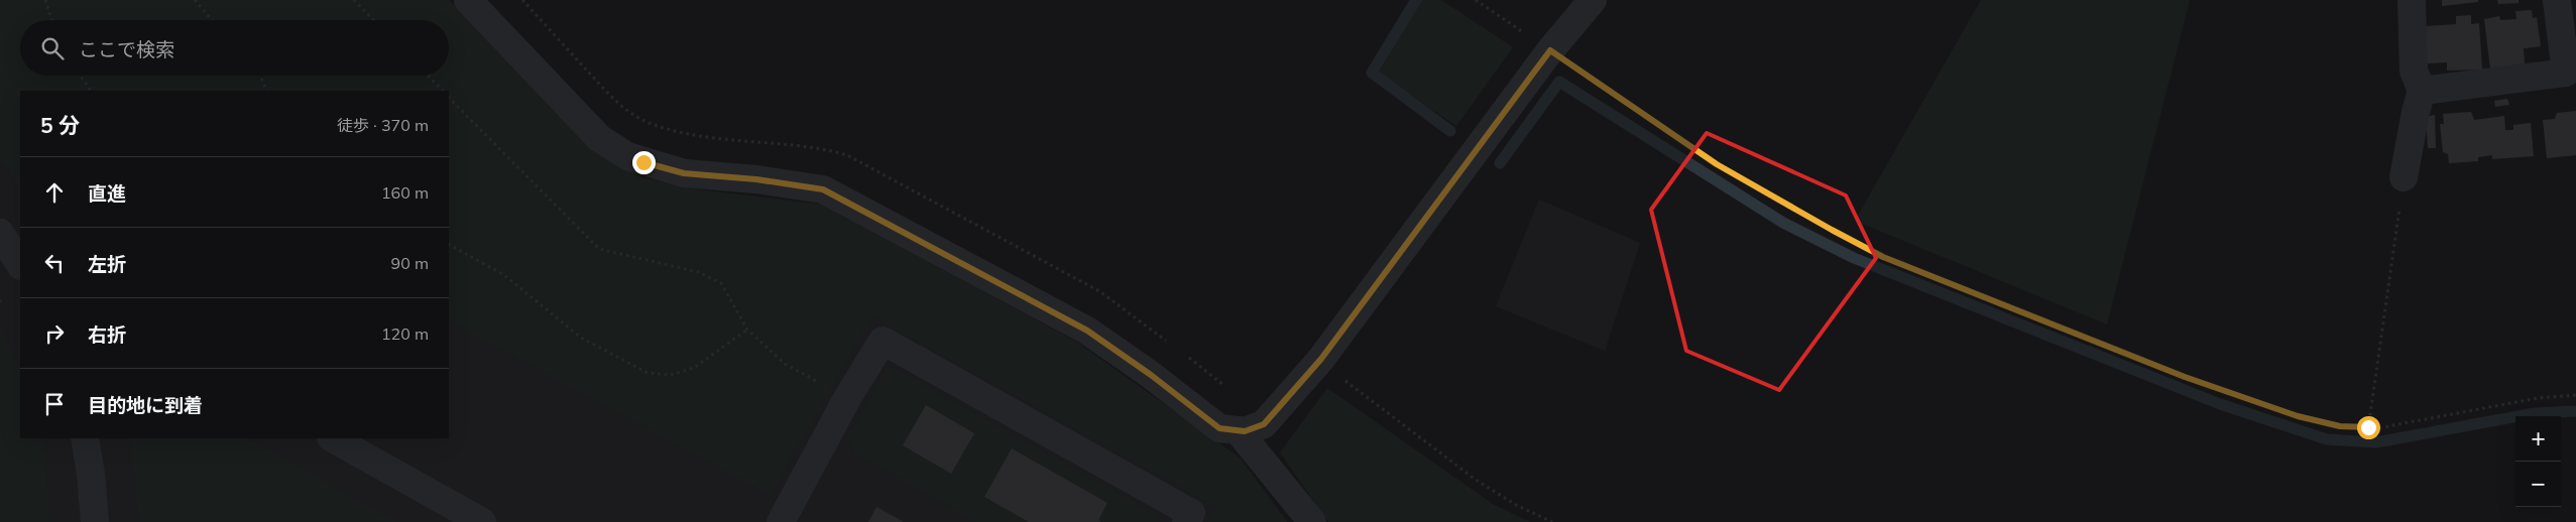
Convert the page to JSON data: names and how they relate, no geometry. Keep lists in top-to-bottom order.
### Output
{
  "page": {
    "search": "ここで検索",
    "heading": ["5 分", "徒歩 · 370 m"],
    "list": [
      ["直進", "160 m"],
      ["左折", "90 m"],
      ["右折", "120 m"],
      "目的地に到着"
    ],
    "map_buttons": ["+", "−"]
  }
}
